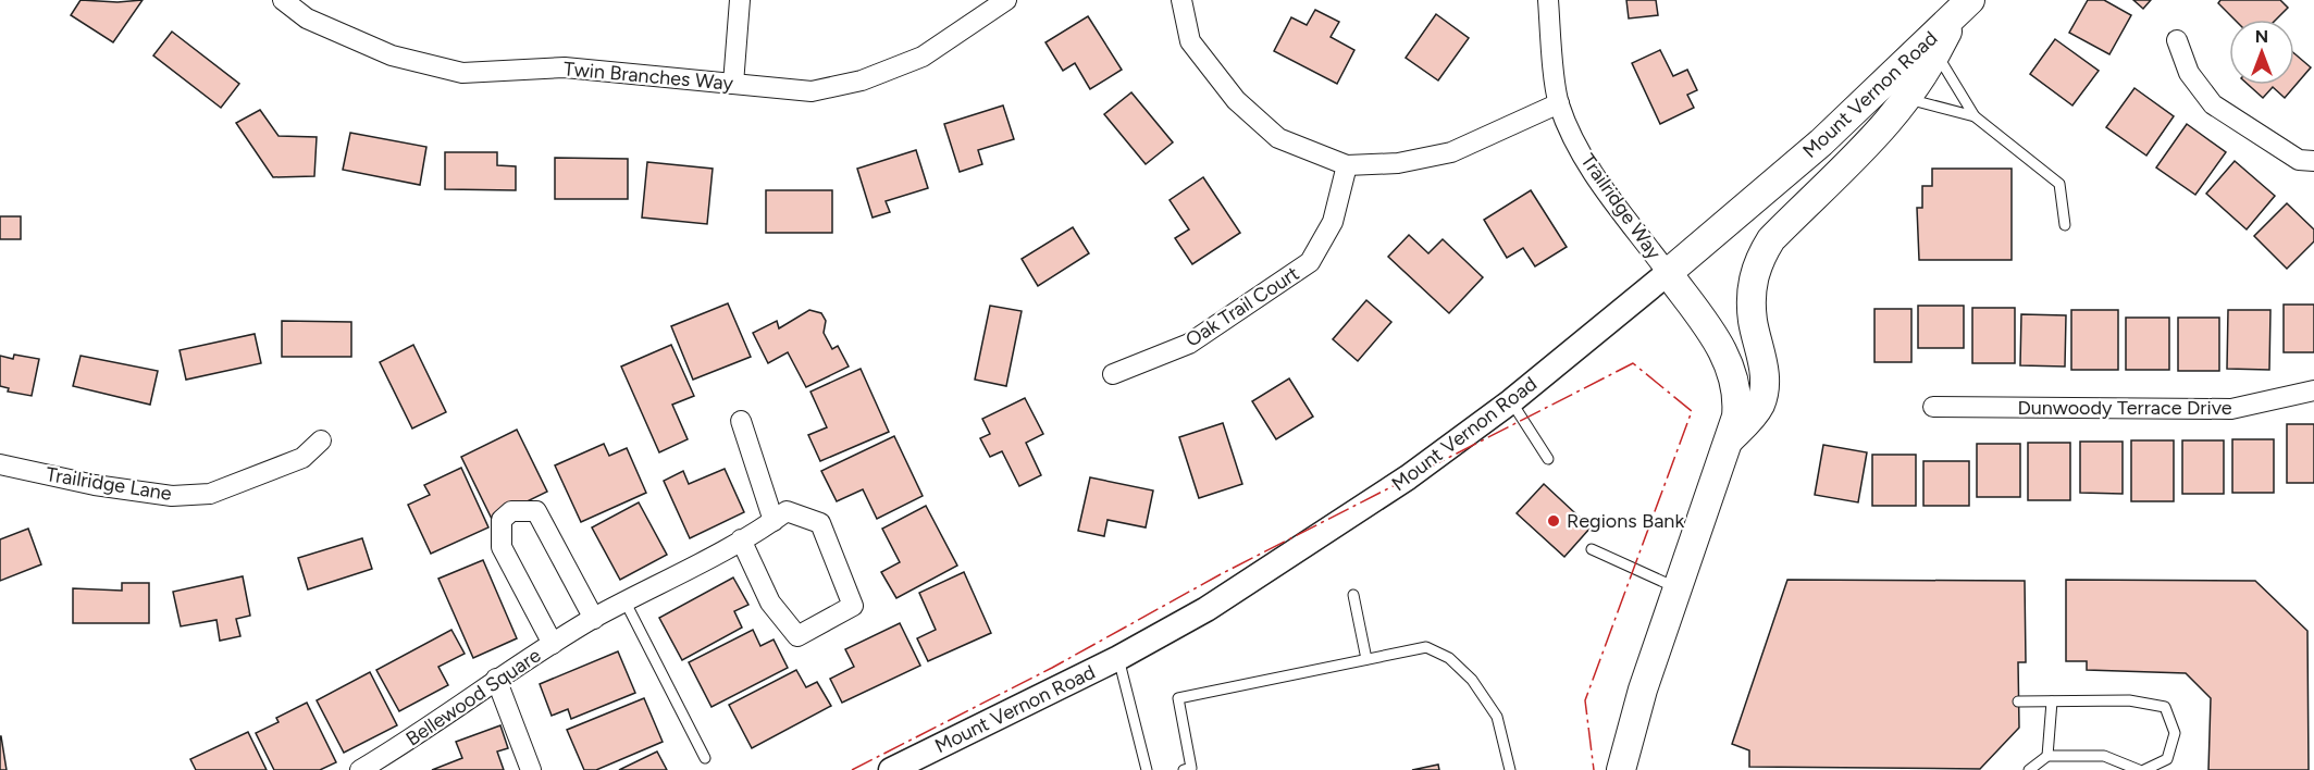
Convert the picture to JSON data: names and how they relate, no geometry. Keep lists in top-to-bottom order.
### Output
{
  "streets": {
    "main road": ["Mount Vernon Road"],
    "street": [
      "Twin Branches Way",
      "Trailridge Way",
      "Oak Trail Court",
      "Dunwoody Terrace Drive",
      "Trailridge Lane",
      "Bellewood Square"
    ]
  },
  "crossings": [
    ["Mount Vernon Road", "Trailridge Way"]
  ],
  "places": ["Regions Bank"],
  "north": "top"
}
